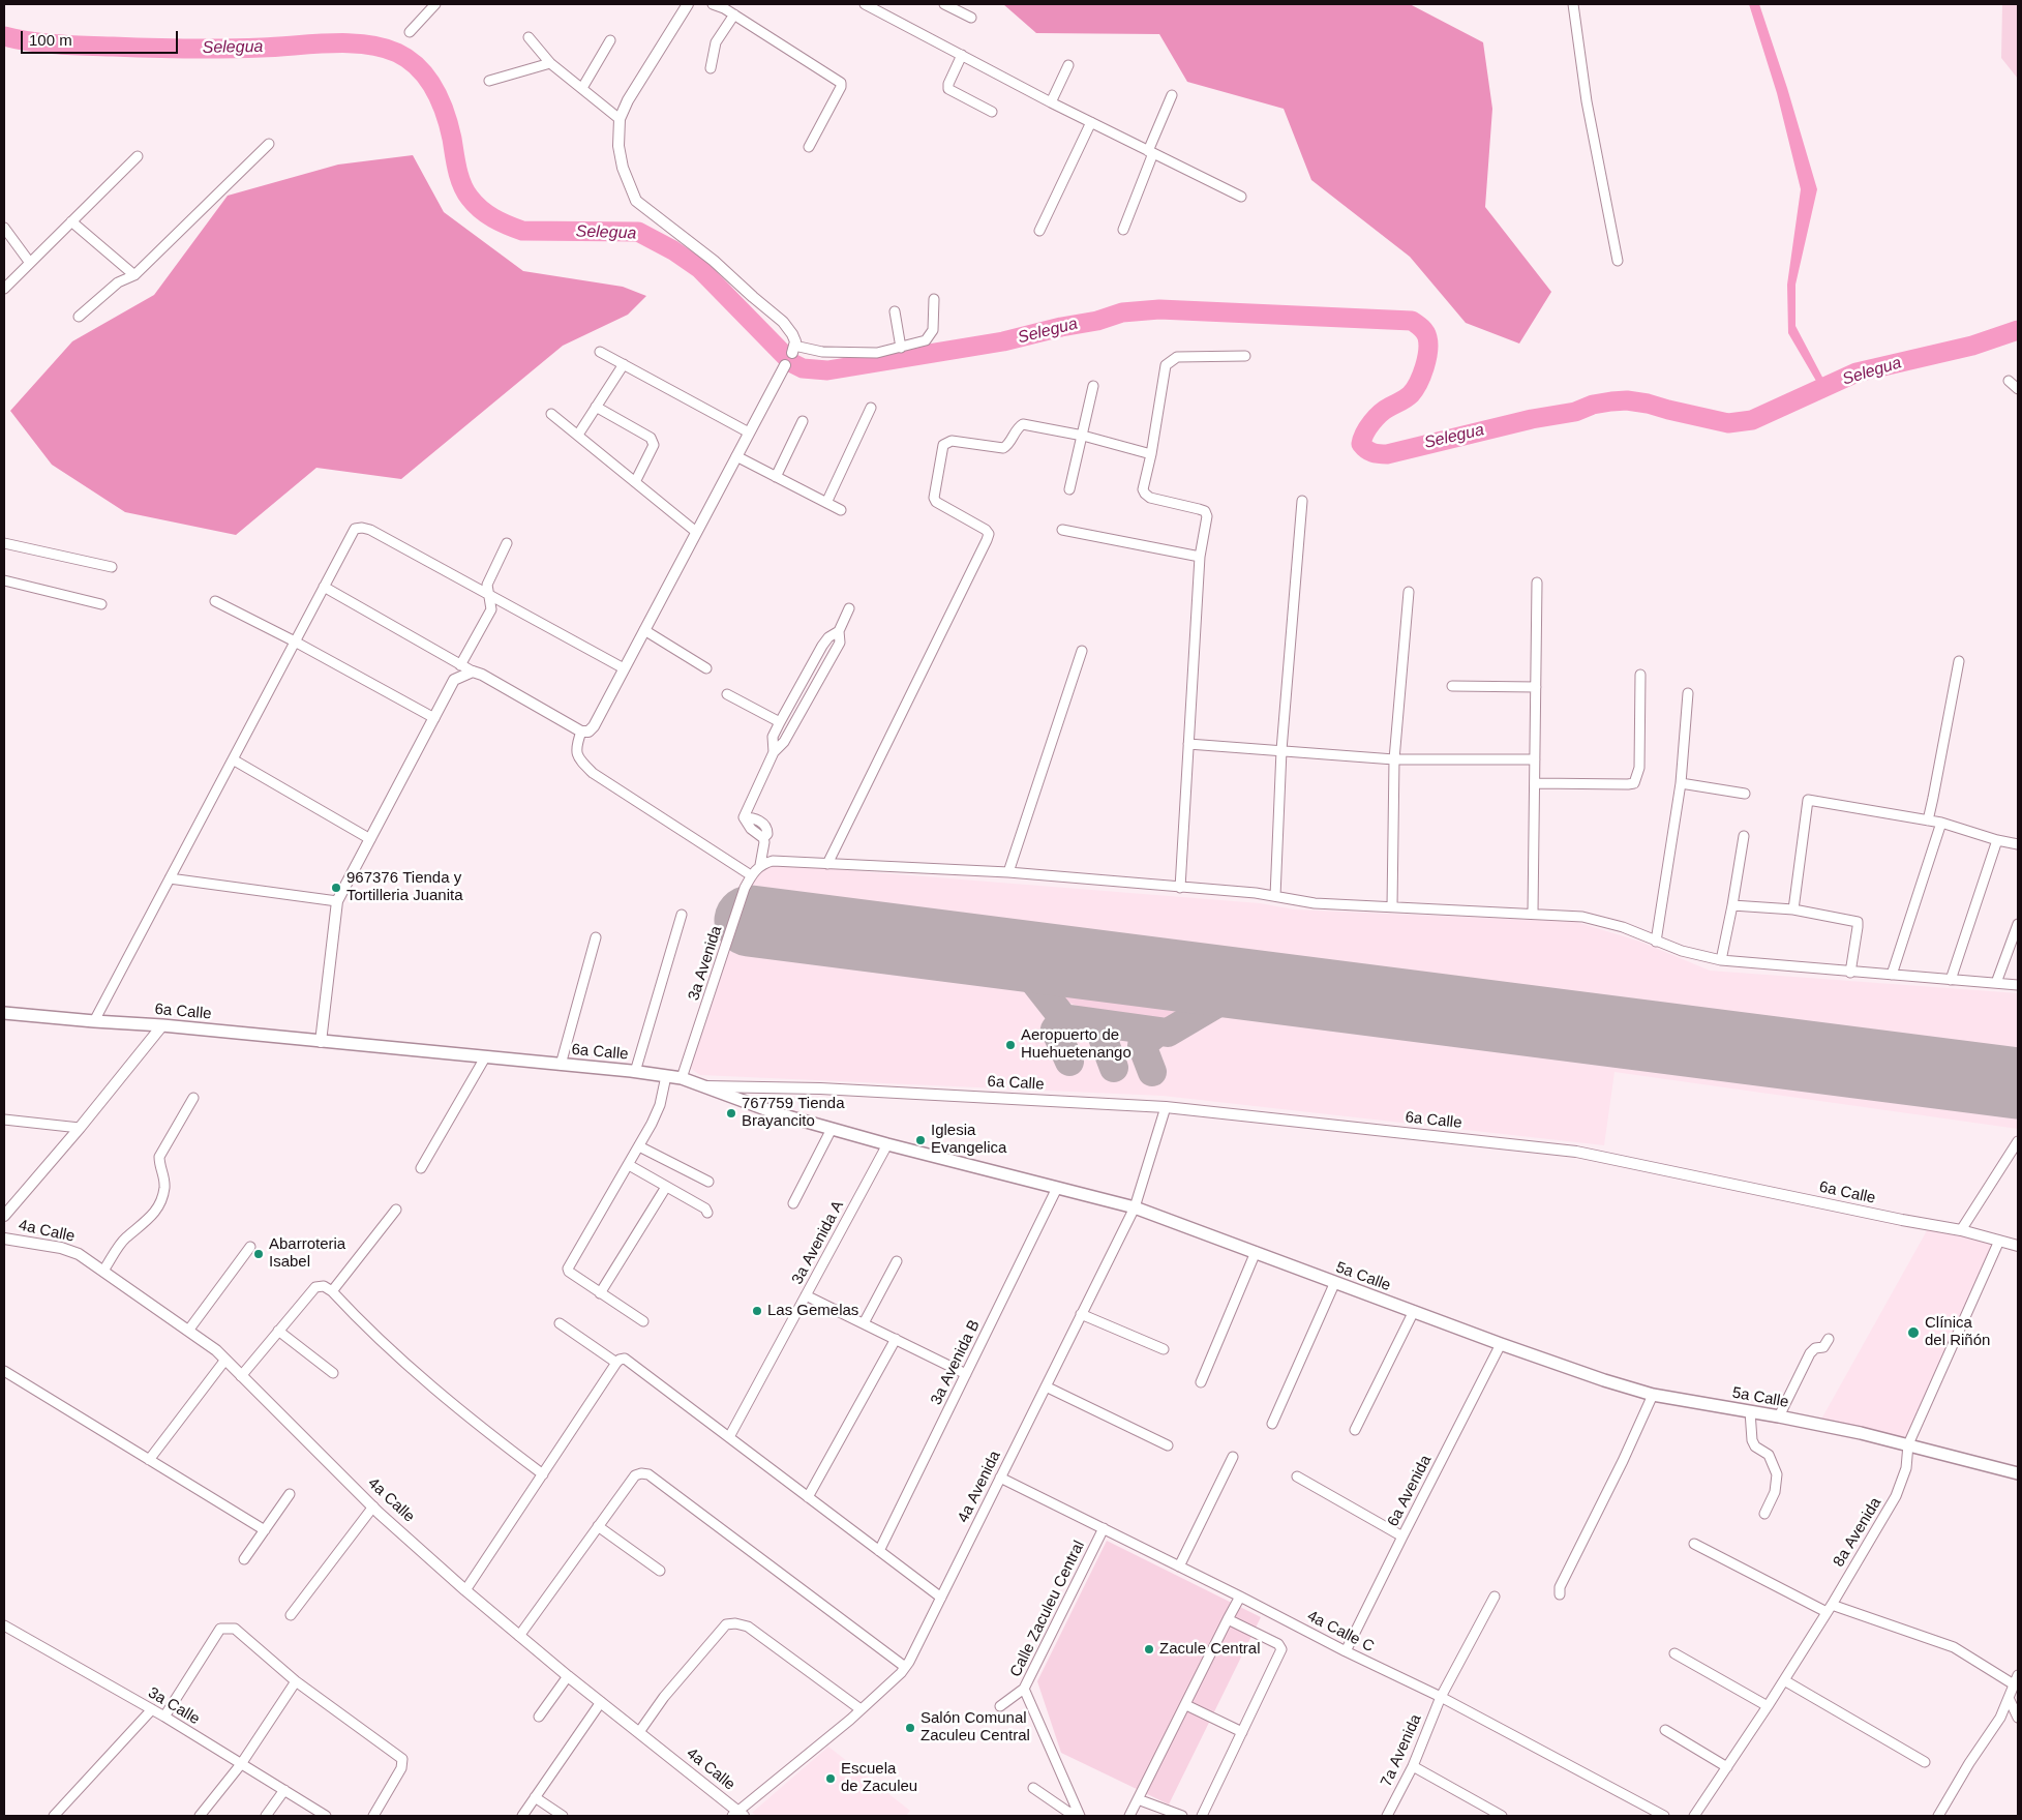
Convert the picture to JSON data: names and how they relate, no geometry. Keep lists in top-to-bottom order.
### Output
{
  "streets": {
    "main road": ["6a Calle", "5a Calle"],
    "street": [
      "3a Avenida",
      "4a Calle",
      "3a Avenida A",
      "3a Avenida B",
      "4a Avenida",
      "6a Avenida",
      "8a Avenida",
      "Calle Zaculeu Central",
      "4a Calle C",
      "3a Calle",
      "7a Avenida"
    ]
  },
  "crossings": [
    ["3a Avenida", "6a Calle"],
    ["6a Calle", "5a Calle"],
    ["6a Calle", "4a Avenida"],
    ["6a Calle", "8a Avenida"],
    ["4a Calle", "4a Avenida"],
    ["3a Avenida A", "5a Calle"],
    ["5a Calle", "3a Avenida B"],
    ["5a Calle", "4a Avenida"],
    ["5a Calle", "6a Avenida"],
    ["5a Calle", "8a Avenida"],
    ["4a Avenida", "4a Calle C"],
    ["6a Avenida", "4a Calle C"],
    ["Calle Zaculeu Central", "4a Calle C"],
    ["4a Calle C", "7a Avenida"]
  ],
  "water": ["Selegua"],
  "places": [
    "967376 Tienda y Tortilleria Juanita",
    "Aeropuerto de Huehuetenango",
    "767759 Tienda Brayancito",
    "Iglesia Evangelica",
    "Abarroteria Isabel",
    "Las Gemelas",
    "Clínica del Riñón",
    "Zacule Central",
    "Salón Comunal Zaculeu Central",
    "Escuela de Zaculeu"
  ],
  "scale_bar": "100 m"
}
